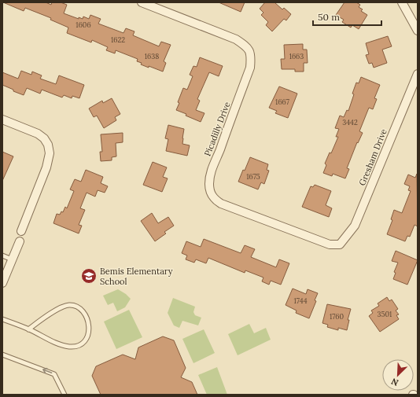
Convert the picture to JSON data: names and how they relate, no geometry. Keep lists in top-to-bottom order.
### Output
{
  "streets": {
    "street": ["Picadilly Drive", "Gresham Drive"]
  },
  "crossings": [
    ["Picadilly Drive", "Gresham Drive"]
  ],
  "places": {
    "school or university": ["Bemis Elementary School"]
  },
  "house_numbers": [
    "1606",
    "1622",
    "1638",
    "1663",
    "1667",
    "3442",
    "1675",
    "1744",
    "3501",
    "1760"
  ],
  "scale_bar": "50 m",
  "north": "bottom left"
}
